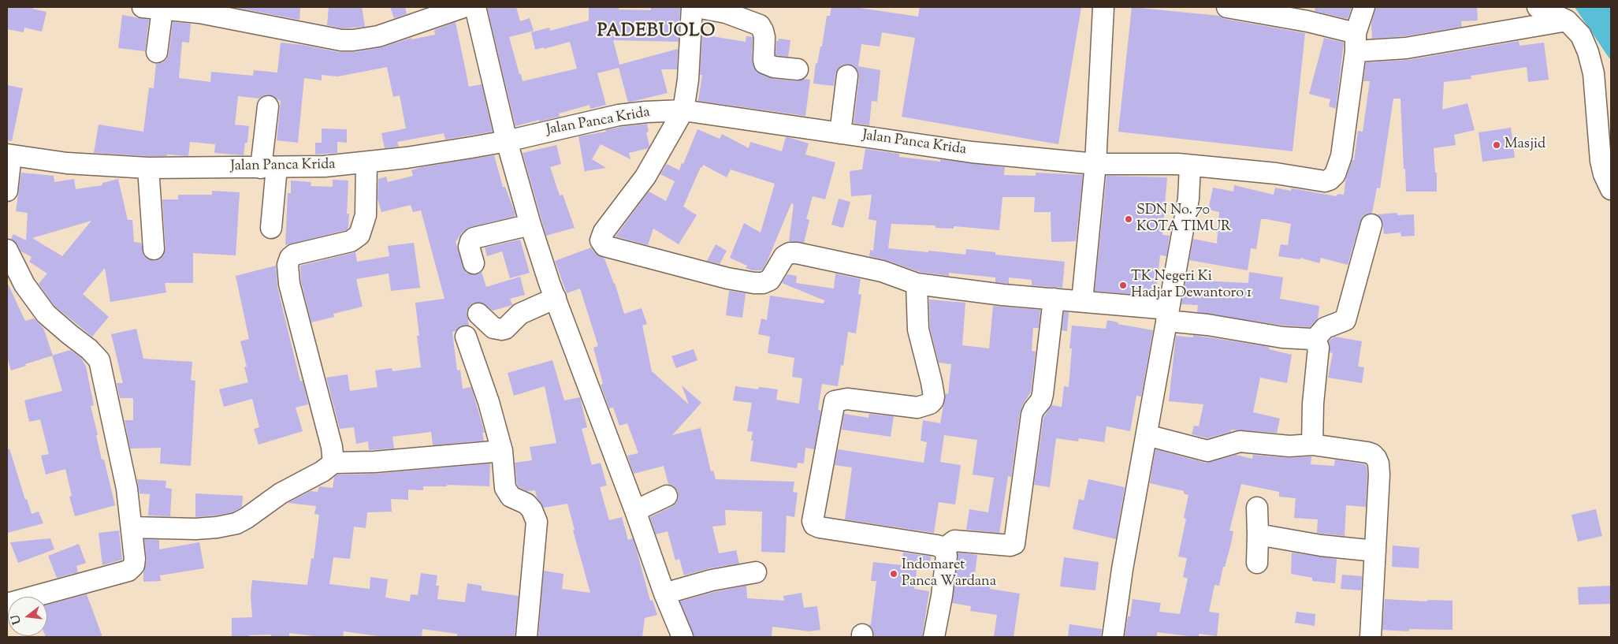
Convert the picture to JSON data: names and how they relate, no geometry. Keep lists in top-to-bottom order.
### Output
{
  "streets": {
    "street": ["Jalan Panca Krida"]
  },
  "districts": ["PADEBUOLO"],
  "places": [
    "Masjid",
    "SDN No. 70 KOTA TIMUR",
    "TK Negeri Ki Hadjar Dewantoro 1",
    "Indomaret Panca Wardana"
  ],
  "north": "left"
}
